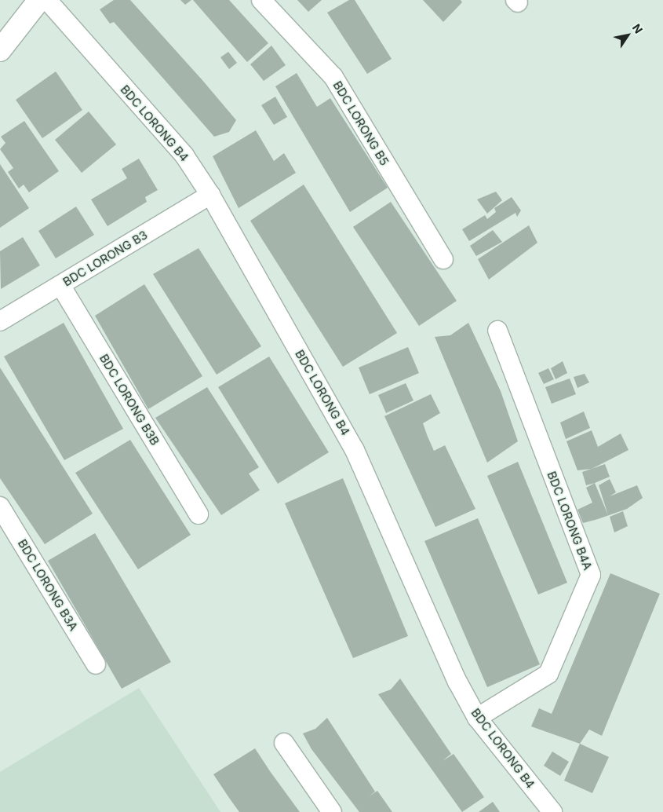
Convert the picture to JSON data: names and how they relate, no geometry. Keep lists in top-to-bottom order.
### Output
{
  "streets": {
    "street": [
      "BDC LORONG B4",
      "BDC LORONG B5",
      "BDC LORONG B3",
      "BDC LORONG B3B",
      "BDC LORONG B4A",
      "BDC LORONG B3A"
    ]
  },
  "crossings": [
    ["BDC LORONG B4", "BDC LORONG B3"],
    ["BDC LORONG B4", "BDC LORONG B4A"],
    ["BDC LORONG B3", "BDC LORONG B3B"]
  ],
  "north": "top right"
}
